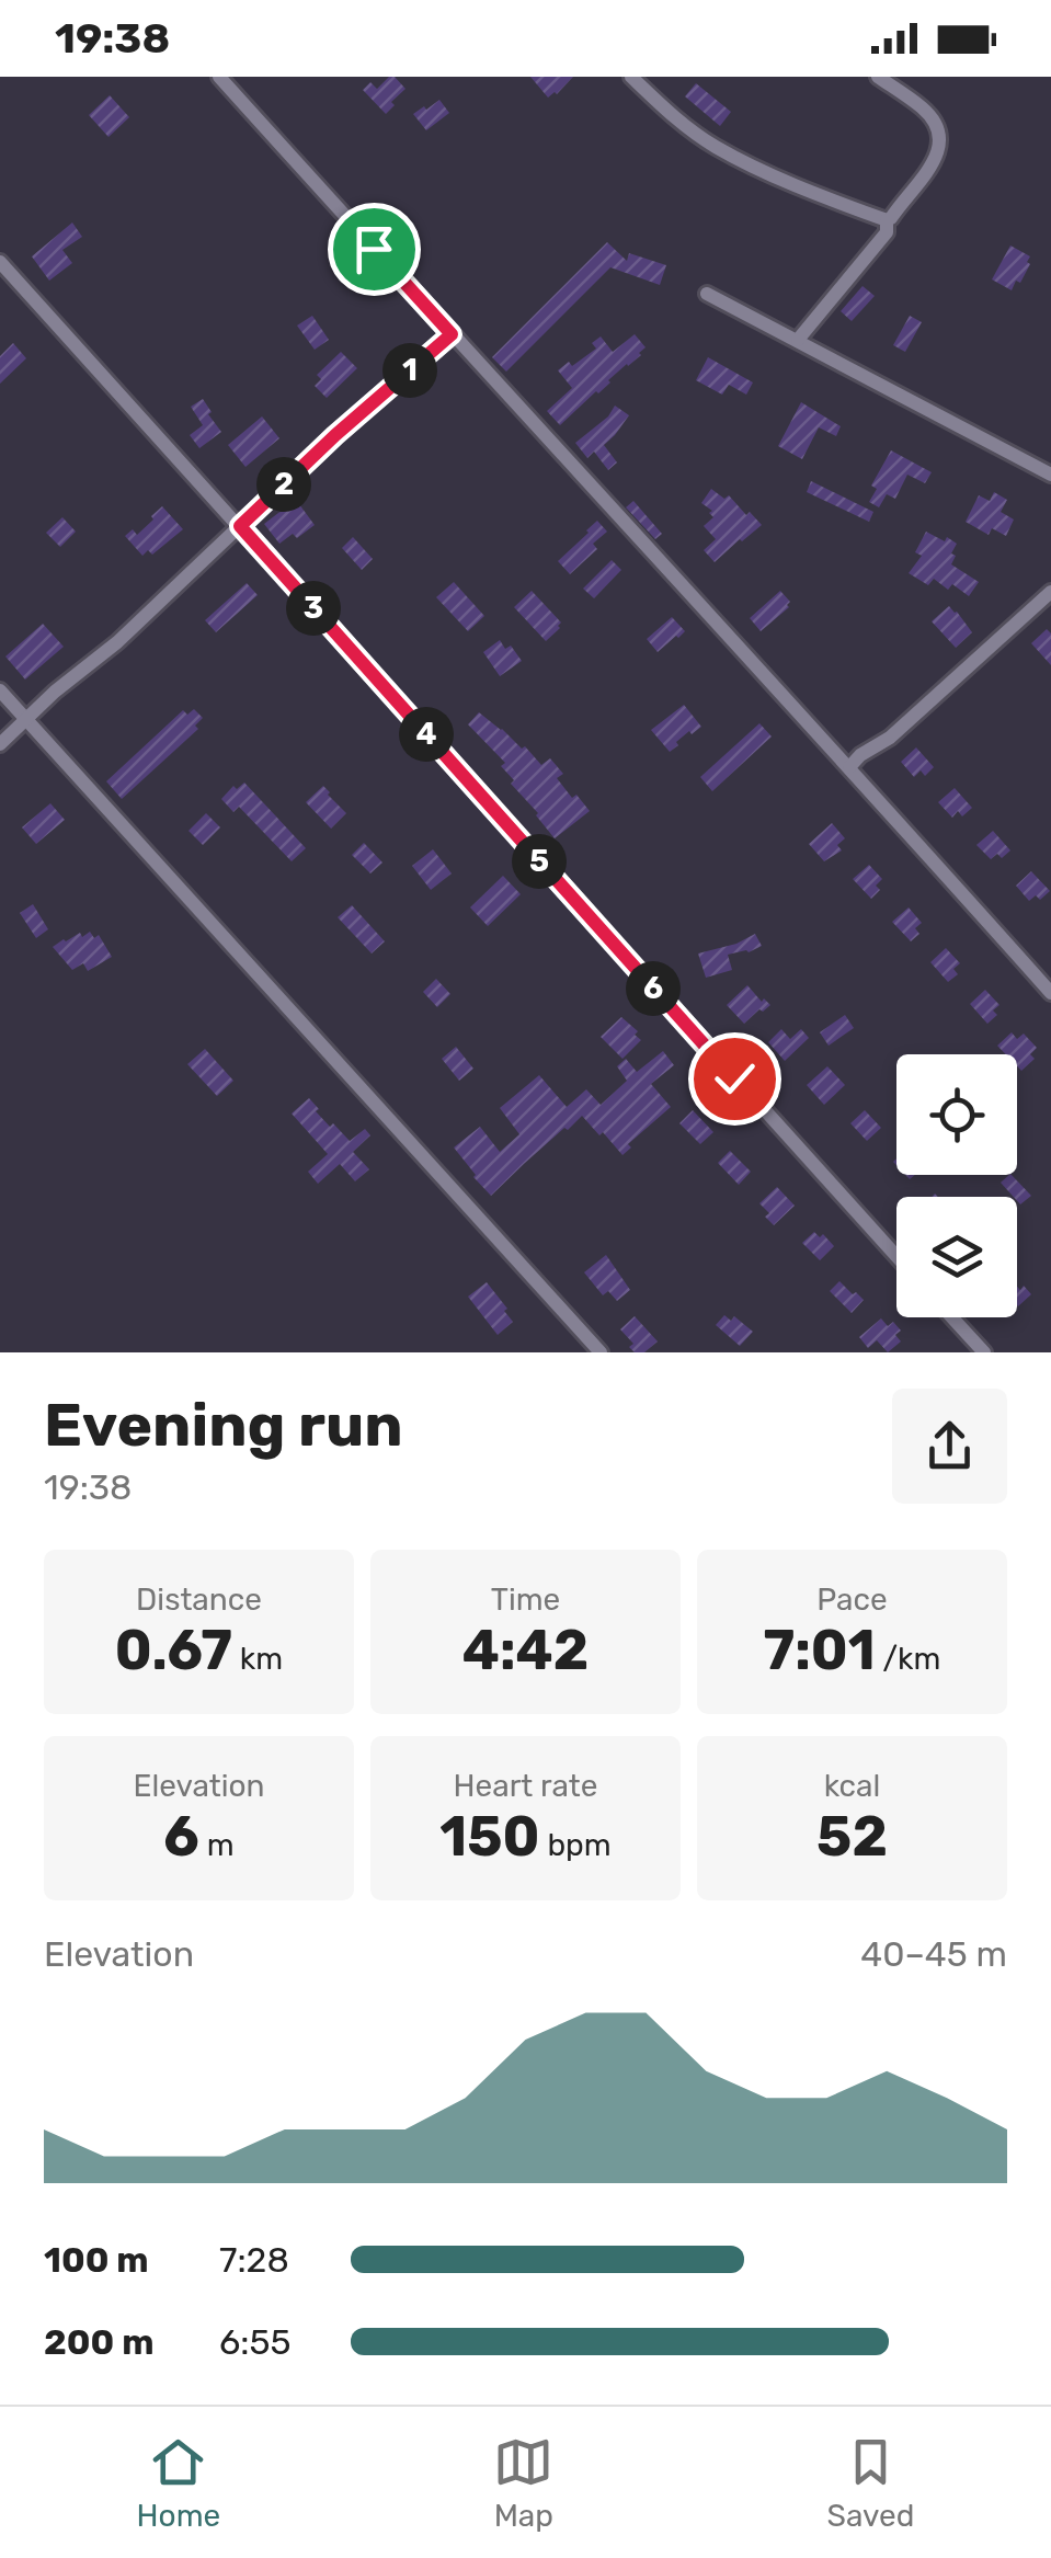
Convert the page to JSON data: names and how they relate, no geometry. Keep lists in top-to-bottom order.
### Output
{
  "page": {
    "status": "19:38",
    "pins": [
      "1",
      "2",
      "3",
      "4",
      "5",
      "6"
    ],
    "heading": ["Evening run", "19:38"],
    "stats": [
      ["Distance", "0.67 km"],
      ["Time", "4:42"],
      ["Pace", "7:01 /km"],
      ["Elevation", "6 m"],
      ["Heart rate", "150 bpm"],
      ["kcal", "52"]
    ],
    "chart": ["Elevation", "40–45 m"],
    "list": [
      {
        "name": "100 m",
        "note": "7:28"
      },
      {
        "name": "200 m",
        "note": "6:55"
      }
    ],
    "tabs": ["Home", "Map", "Saved"]
  }
}
